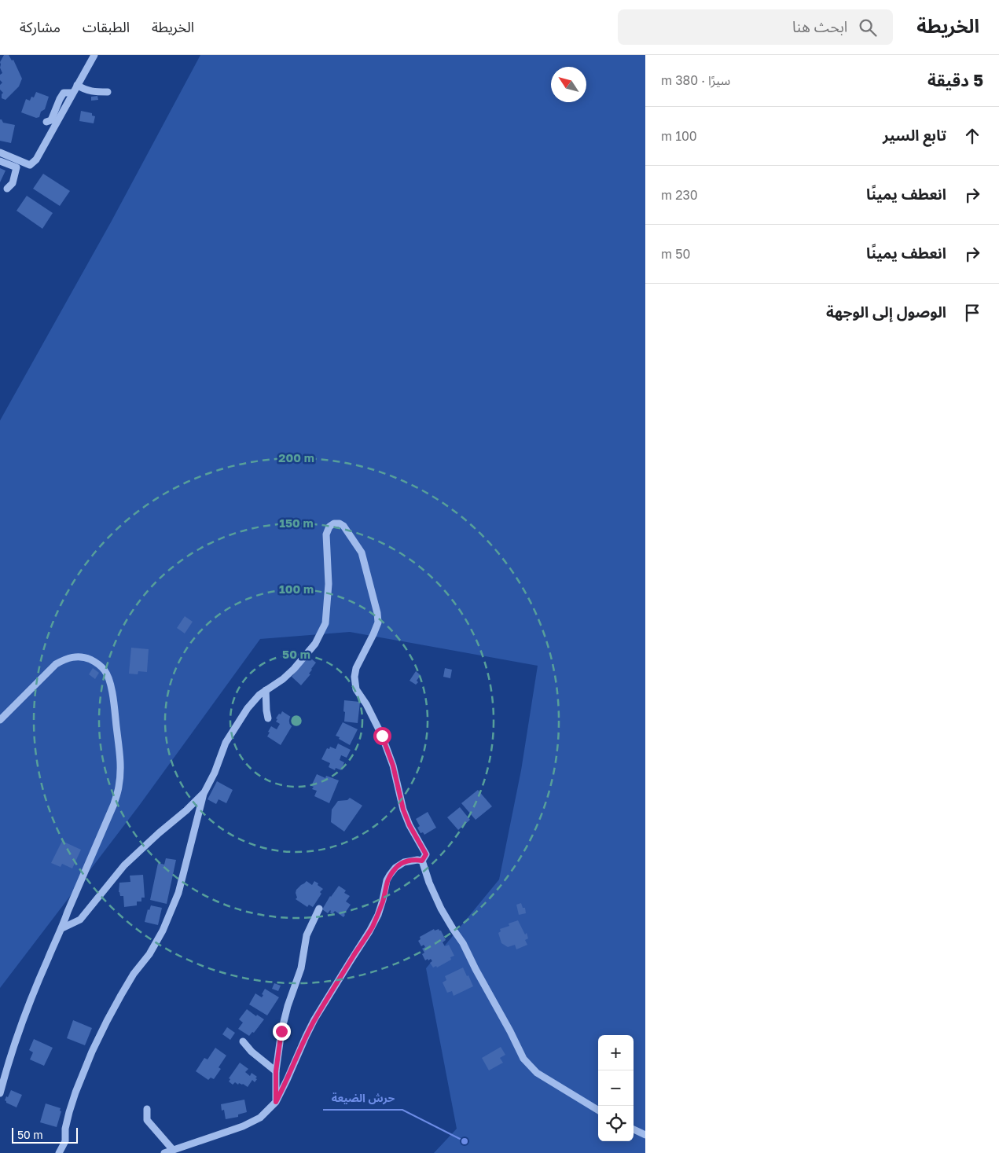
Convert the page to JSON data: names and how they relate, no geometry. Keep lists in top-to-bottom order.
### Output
{
  "places": ["حرش الضيعة"],
  "scale_bar": "50 m",
  "north": "top left",
  "page": {
    "header": "الخريطة",
    "search": "ابحث هنا",
    "nav": ["الخريطة", "الطبقات", "مشاركة"],
    "heading": ["5 دقيقة", "سيرًا · 380 m"],
    "list": [
      ["تابع السير", "100 m"],
      ["انعطف يمينًا", "230 m"],
      ["انعطف يمينًا", "50 m"],
      "الوصول إلى الوجهة"
    ],
    "map_buttons": ["+", "−"],
    "scale": "50 m"
  },
  "rings": [
    "200 m",
    "150 m",
    "100 m",
    "50 m"
  ]
}
